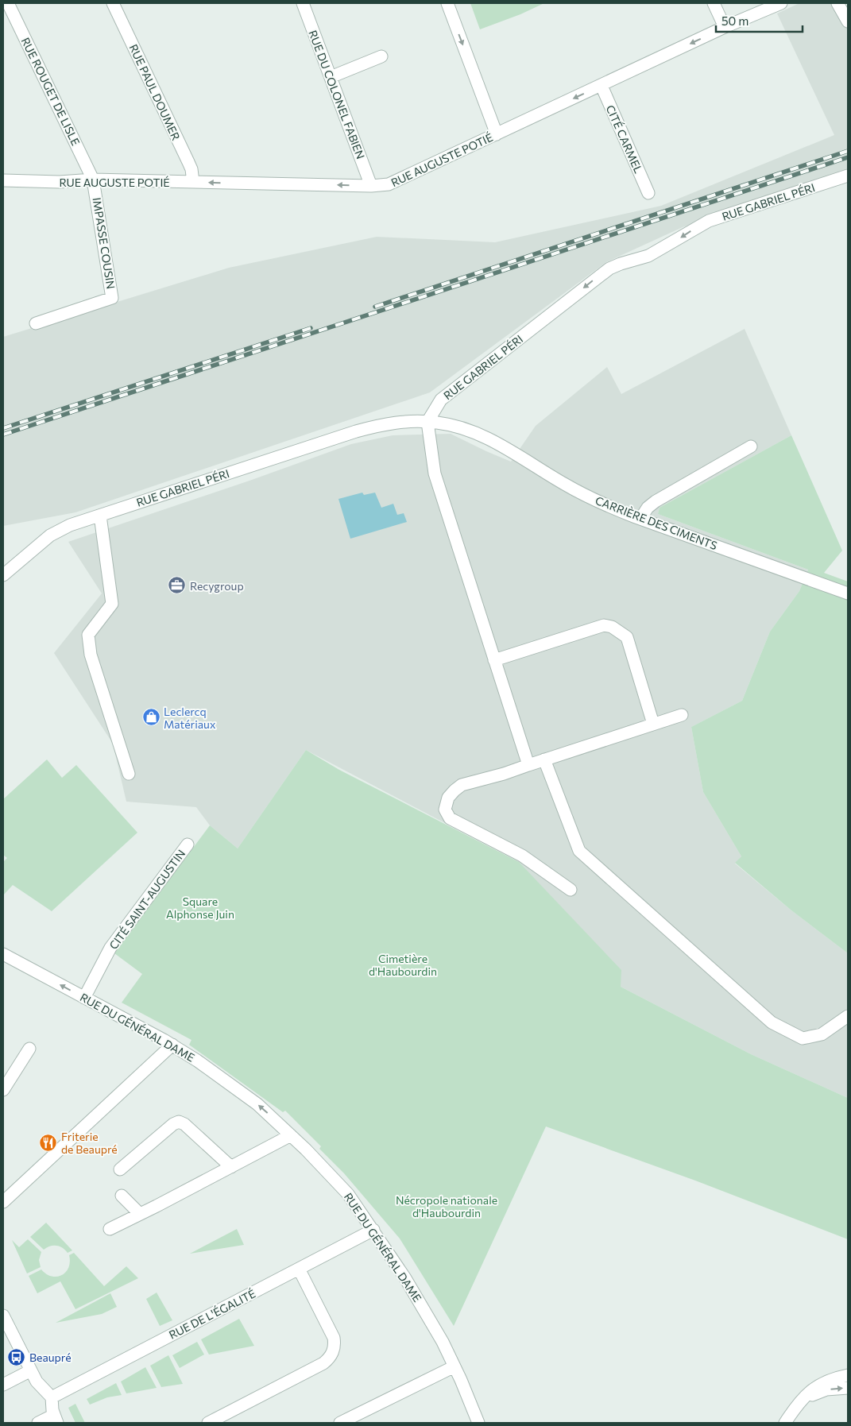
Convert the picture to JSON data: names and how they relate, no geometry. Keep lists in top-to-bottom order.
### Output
{
  "streets": {
    "street": [
      "RUE ROUGET DE LISLE",
      "RUE PAUL DOUMER",
      "RUE DU COLONEL FABIEN",
      "CITÉ CARMEL",
      "RUE AUGUSTE POTIÉ",
      "RUE GABRIEL PÉRI",
      "IMPASSE COUSIN",
      "CARRIÈRE DES CIMENTS",
      "CITÉ SAINT-AUGUSTIN",
      "RUE DU GÉNÉRAL DAME",
      "RUE DE L'ÉGALITÉ"
    ]
  },
  "crossings": [
    ["RUE ROUGET DE LISLE", "RUE AUGUSTE POTIÉ"],
    ["RUE ROUGET DE LISLE", "IMPASSE COUSIN"],
    ["RUE PAUL DOUMER", "RUE AUGUSTE POTIÉ"],
    ["RUE DU COLONEL FABIEN", "RUE AUGUSTE POTIÉ"],
    ["CITÉ CARMEL", "RUE AUGUSTE POTIÉ"],
    ["RUE AUGUSTE POTIÉ", "IMPASSE COUSIN"],
    ["RUE GABRIEL PÉRI", "CARRIÈRE DES CIMENTS"],
    ["CITÉ SAINT-AUGUSTIN", "RUE DU GÉNÉRAL DAME"],
    ["RUE DU GÉNÉRAL DAME", "RUE DE L'ÉGALITÉ"]
  ],
  "one_way": ["RUE AUGUSTE POTIÉ", "RUE GABRIEL PÉRI"],
  "parks": ["Square Alphonse Juin", "Cimetière d'Haubourdin", "Nécropole nationale d'Haubourdin"],
  "places": {
    "office": ["Recygroup"],
    "shop": ["Leclercq Matériaux"],
    "restaurant": ["Friterie de Beaupré"],
    "bus stop": ["Beaupré"]
  },
  "scale_bar": "50 m"
}
